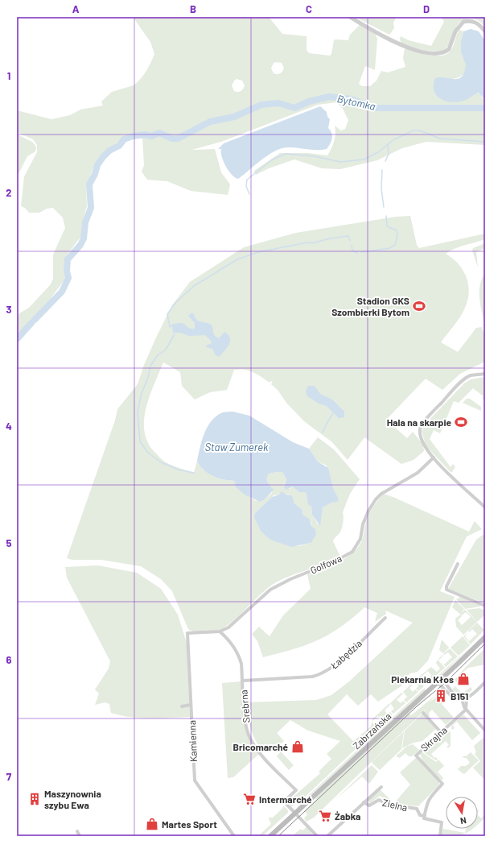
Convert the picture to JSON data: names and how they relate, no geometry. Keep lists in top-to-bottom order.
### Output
{
  "streets": {
    "main road": ["Zabrzańska"],
    "street": [
      "Golfowa",
      "Łabędzia",
      "Srebrna",
      "Skrajna",
      "Kamienna",
      "Zielna"
    ]
  },
  "crossings": [
    ["Golfowa", "Srebrna"],
    ["Golfowa", "Kamienna"],
    ["Łabędzia", "Srebrna"],
    ["Srebrna", "Zabrzańska"],
    ["Skrajna", "Zielna"]
  ],
  "water": ["Bytomka", "Staw Zumerek"],
  "places": {
    "sports": ["Stadion GKS Szombierki Bytom", "Hala na skarpie"],
    "shop": ["Piekarnia Kłos", "Bricomarché", "Martes Sport"],
    "building": ["B151", "Maszynownia szybu Ewa"],
    "supermarket": ["Intermarché", "Żabka"]
  },
  "north": "bottom",
  "grid": {
    "columns": [
      "A",
      "B",
      "C",
      "D"
    ],
    "rows": [
      "1",
      "2",
      "3",
      "4",
      "5",
      "6",
      "7"
    ]
  }
}
